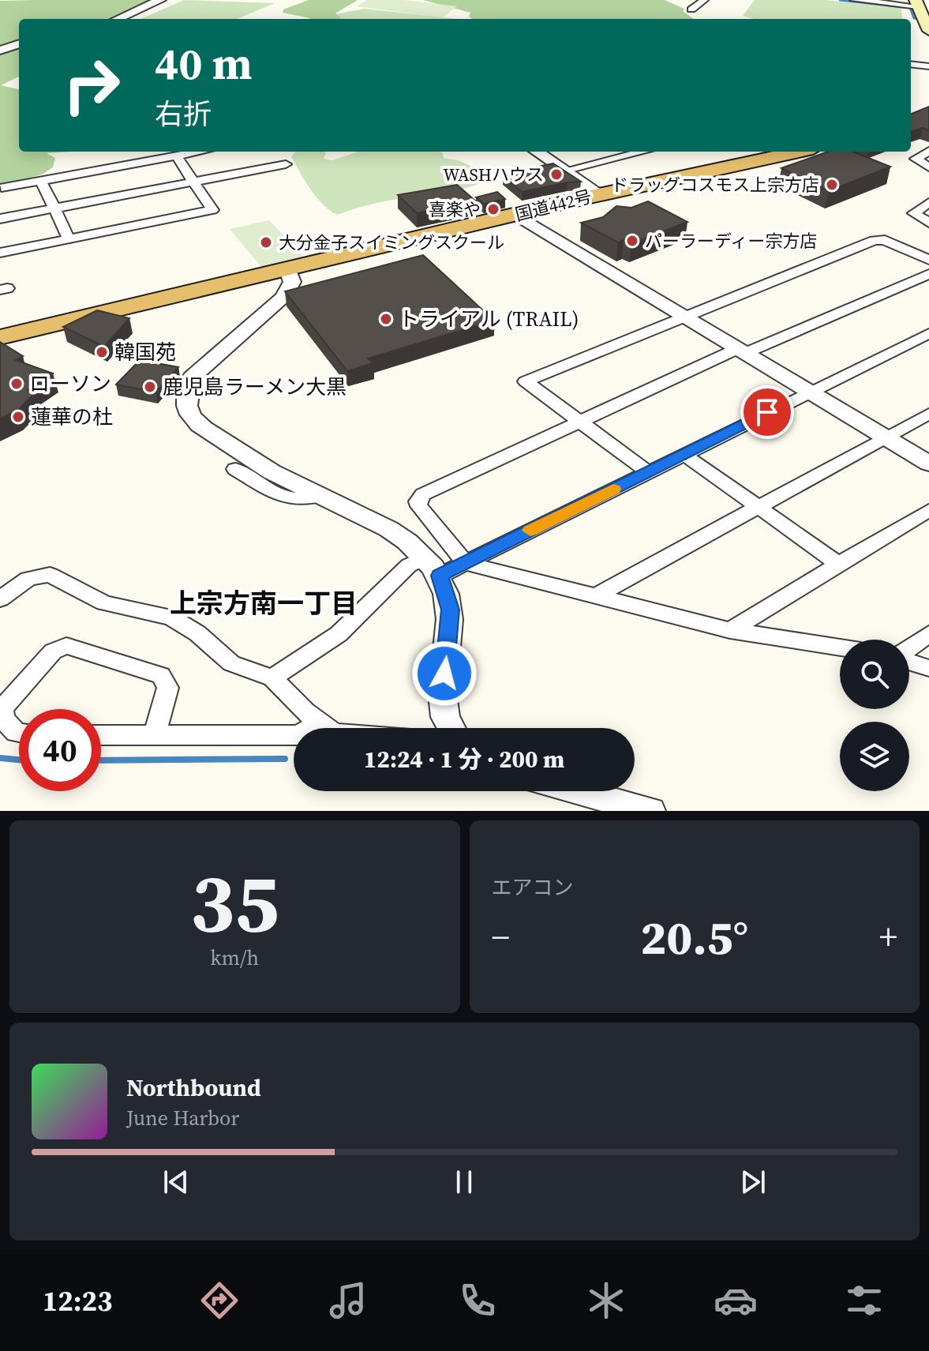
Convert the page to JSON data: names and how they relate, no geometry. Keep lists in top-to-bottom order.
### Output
{
  "streets": {
    "highway": ["国道442号"]
  },
  "districts": ["上宗方南一丁目"],
  "places": [
    "WASHハウス",
    "ドラッグコスモス上宗方店",
    "喜楽や",
    "パーラーディー宗方店",
    "大分金子スイミングスクール",
    "トライアル (TRAIL)",
    "韓国苑",
    "ローソン",
    "鹿児島ラーメン大黒",
    "蓮華の杜"
  ],
  "page": {
    "turn": ["40 m", "右折"],
    "limit": "40",
    "trip": "12:24 · 1 分 · 200 m",
    "tile": [
      ["35", "km/h"],
      "エアコン"
    ],
    "heat": ["−", "20.5°", "+"],
    "song": ["Northbound", "June Harbor"],
    "tabs": "12:23"
  }
}
